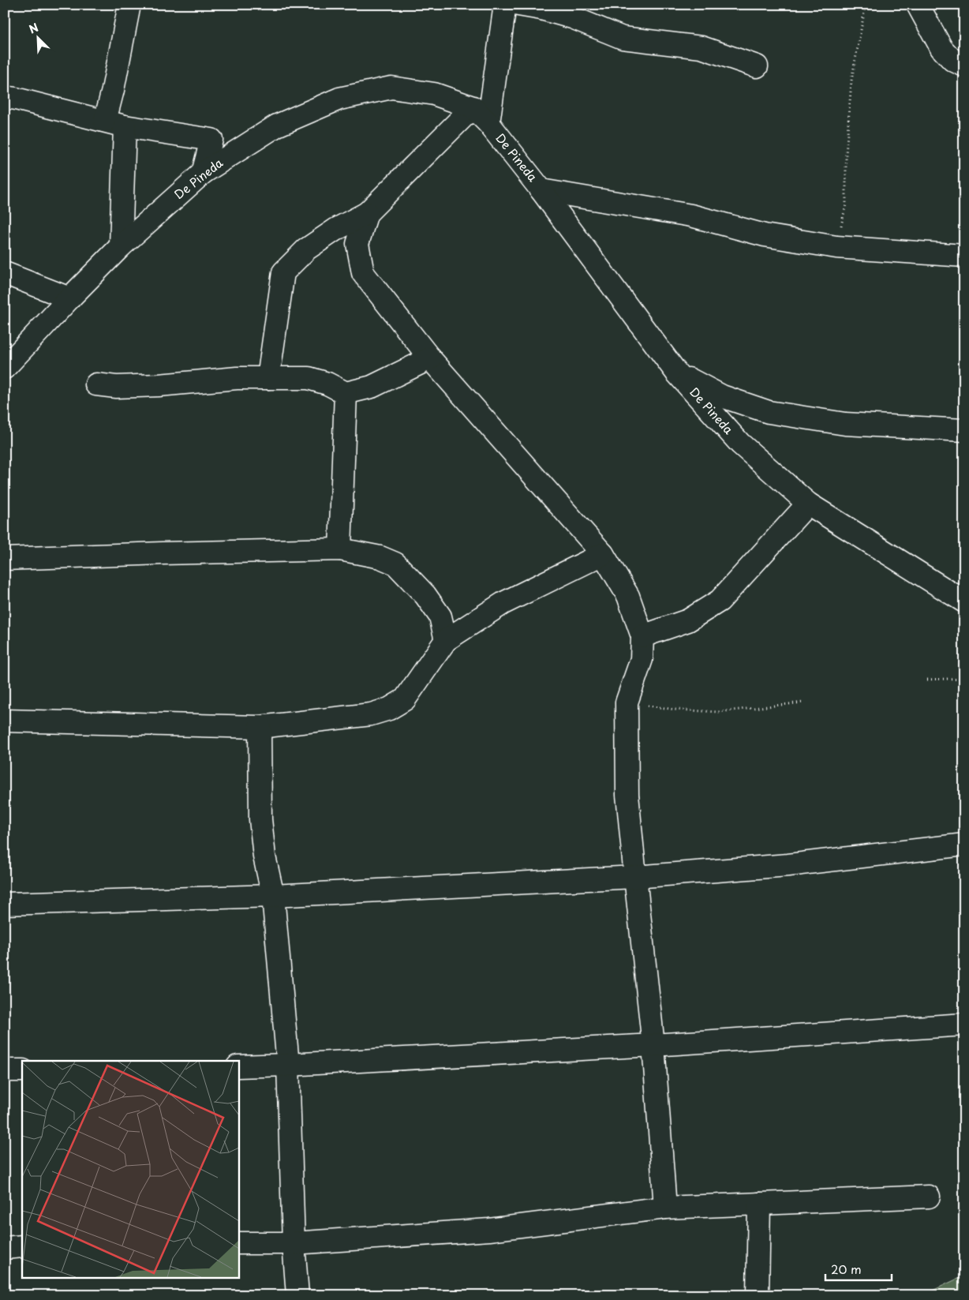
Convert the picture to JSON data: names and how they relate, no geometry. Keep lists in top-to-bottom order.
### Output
{
  "streets": {
    "street": ["De Pineda"]
  },
  "scale_bar": "20 m",
  "north": "top left"
}
